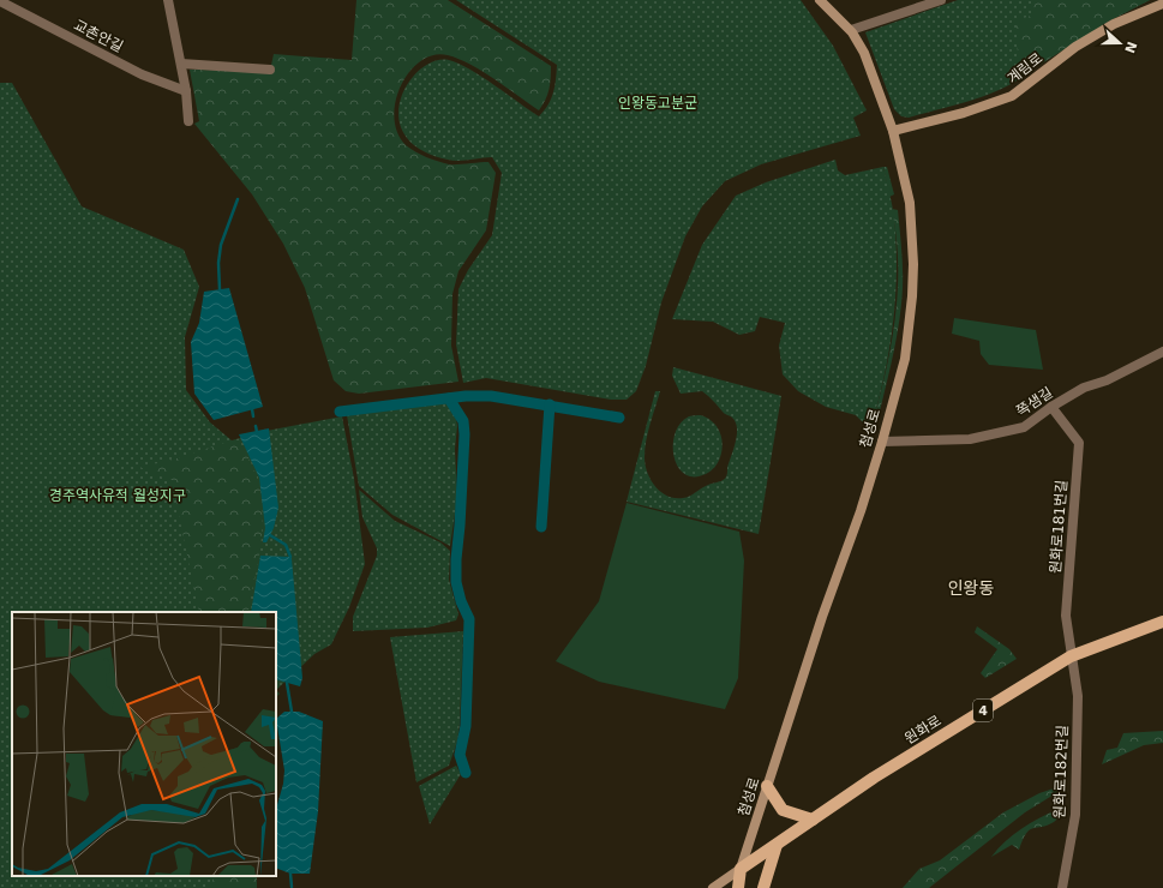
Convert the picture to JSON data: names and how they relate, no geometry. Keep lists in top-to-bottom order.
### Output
{
  "streets": {
    "main road": ["4", "원화로"],
    "street": [
      "교촌안길",
      "계림로",
      "쪽샘길",
      "첨성로",
      "원화로181번길",
      "원화로182번길"
    ]
  },
  "crossings": [
    ["계림로", "첨성로"],
    ["쪽샘길", "첨성로"],
    ["쪽샘길", "원화로181번길"],
    ["첨성로", "원화로"],
    ["원화로181번길", "원화로"],
    ["원화로181번길", "원화로182번길"],
    ["원화로", "원화로182번길"]
  ],
  "districts": ["인왕동"],
  "parks": ["인왕동고분군", "경주역사유적 월성지구"],
  "north": "right"
}
